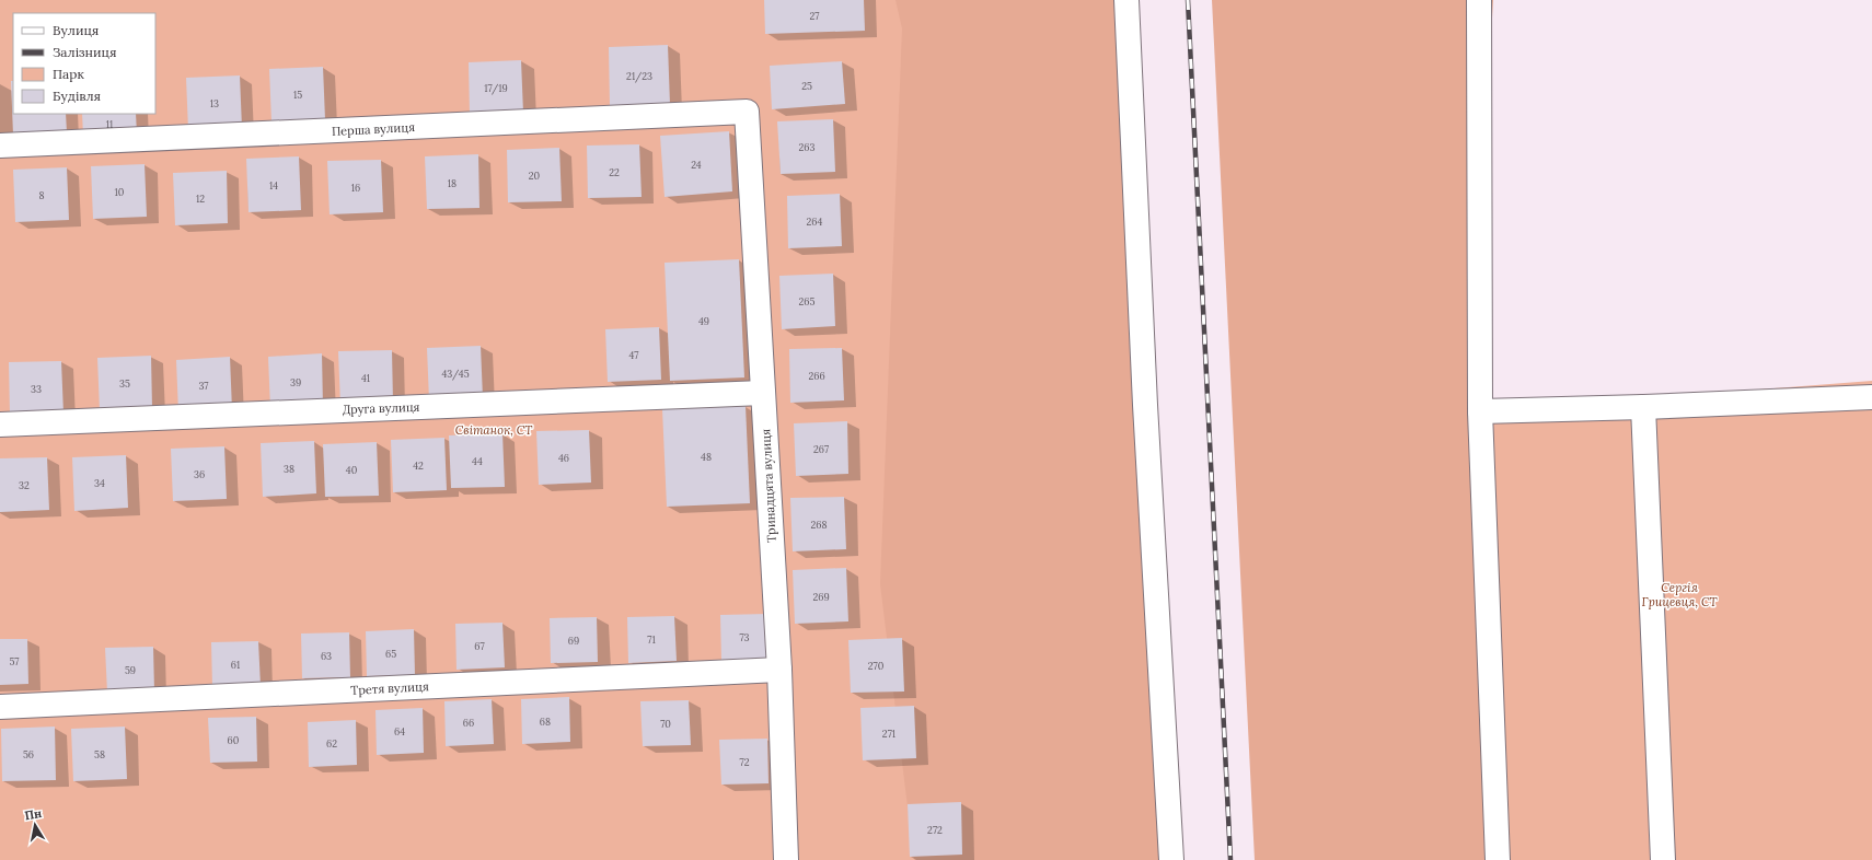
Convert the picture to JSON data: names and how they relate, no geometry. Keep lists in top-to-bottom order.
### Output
{
  "streets": {
    "street": [
      "Перша вулиця",
      "Друга вулиця",
      "Тринадцята вулиця",
      "Третя вулиця"
    ]
  },
  "crossings": [
    ["Перша вулиця", "Тринадцята вулиця"],
    ["Друга вулиця", "Тринадцята вулиця"],
    ["Тринадцята вулиця", "Третя вулиця"]
  ],
  "parks": ["Світанок, СТ", "Сергія Грицевця, СТ"],
  "house_numbers": [
    "27",
    "21/23",
    "25",
    "17/19",
    "15",
    "13",
    "11",
    "263",
    "24",
    "22",
    "20",
    "18",
    "14",
    "16",
    "10",
    "8",
    "12",
    "264",
    "265",
    "49",
    "47",
    "43/45",
    "266",
    "41",
    "39",
    "35",
    "37",
    "33",
    "267",
    "48",
    "46",
    "44",
    "42",
    "38",
    "40",
    "36",
    "34",
    "32",
    "268",
    "269",
    "73",
    "71",
    "69",
    "67",
    "65",
    "63",
    "57",
    "61",
    "270",
    "59",
    "68",
    "66",
    "70",
    "64",
    "271",
    "60",
    "62",
    "56",
    "58",
    "72",
    "272"
  ],
  "legend": [
    "Вулиця",
    "Залізниця",
    "Парк",
    "Будівля"
  ],
  "north": "top"
}
